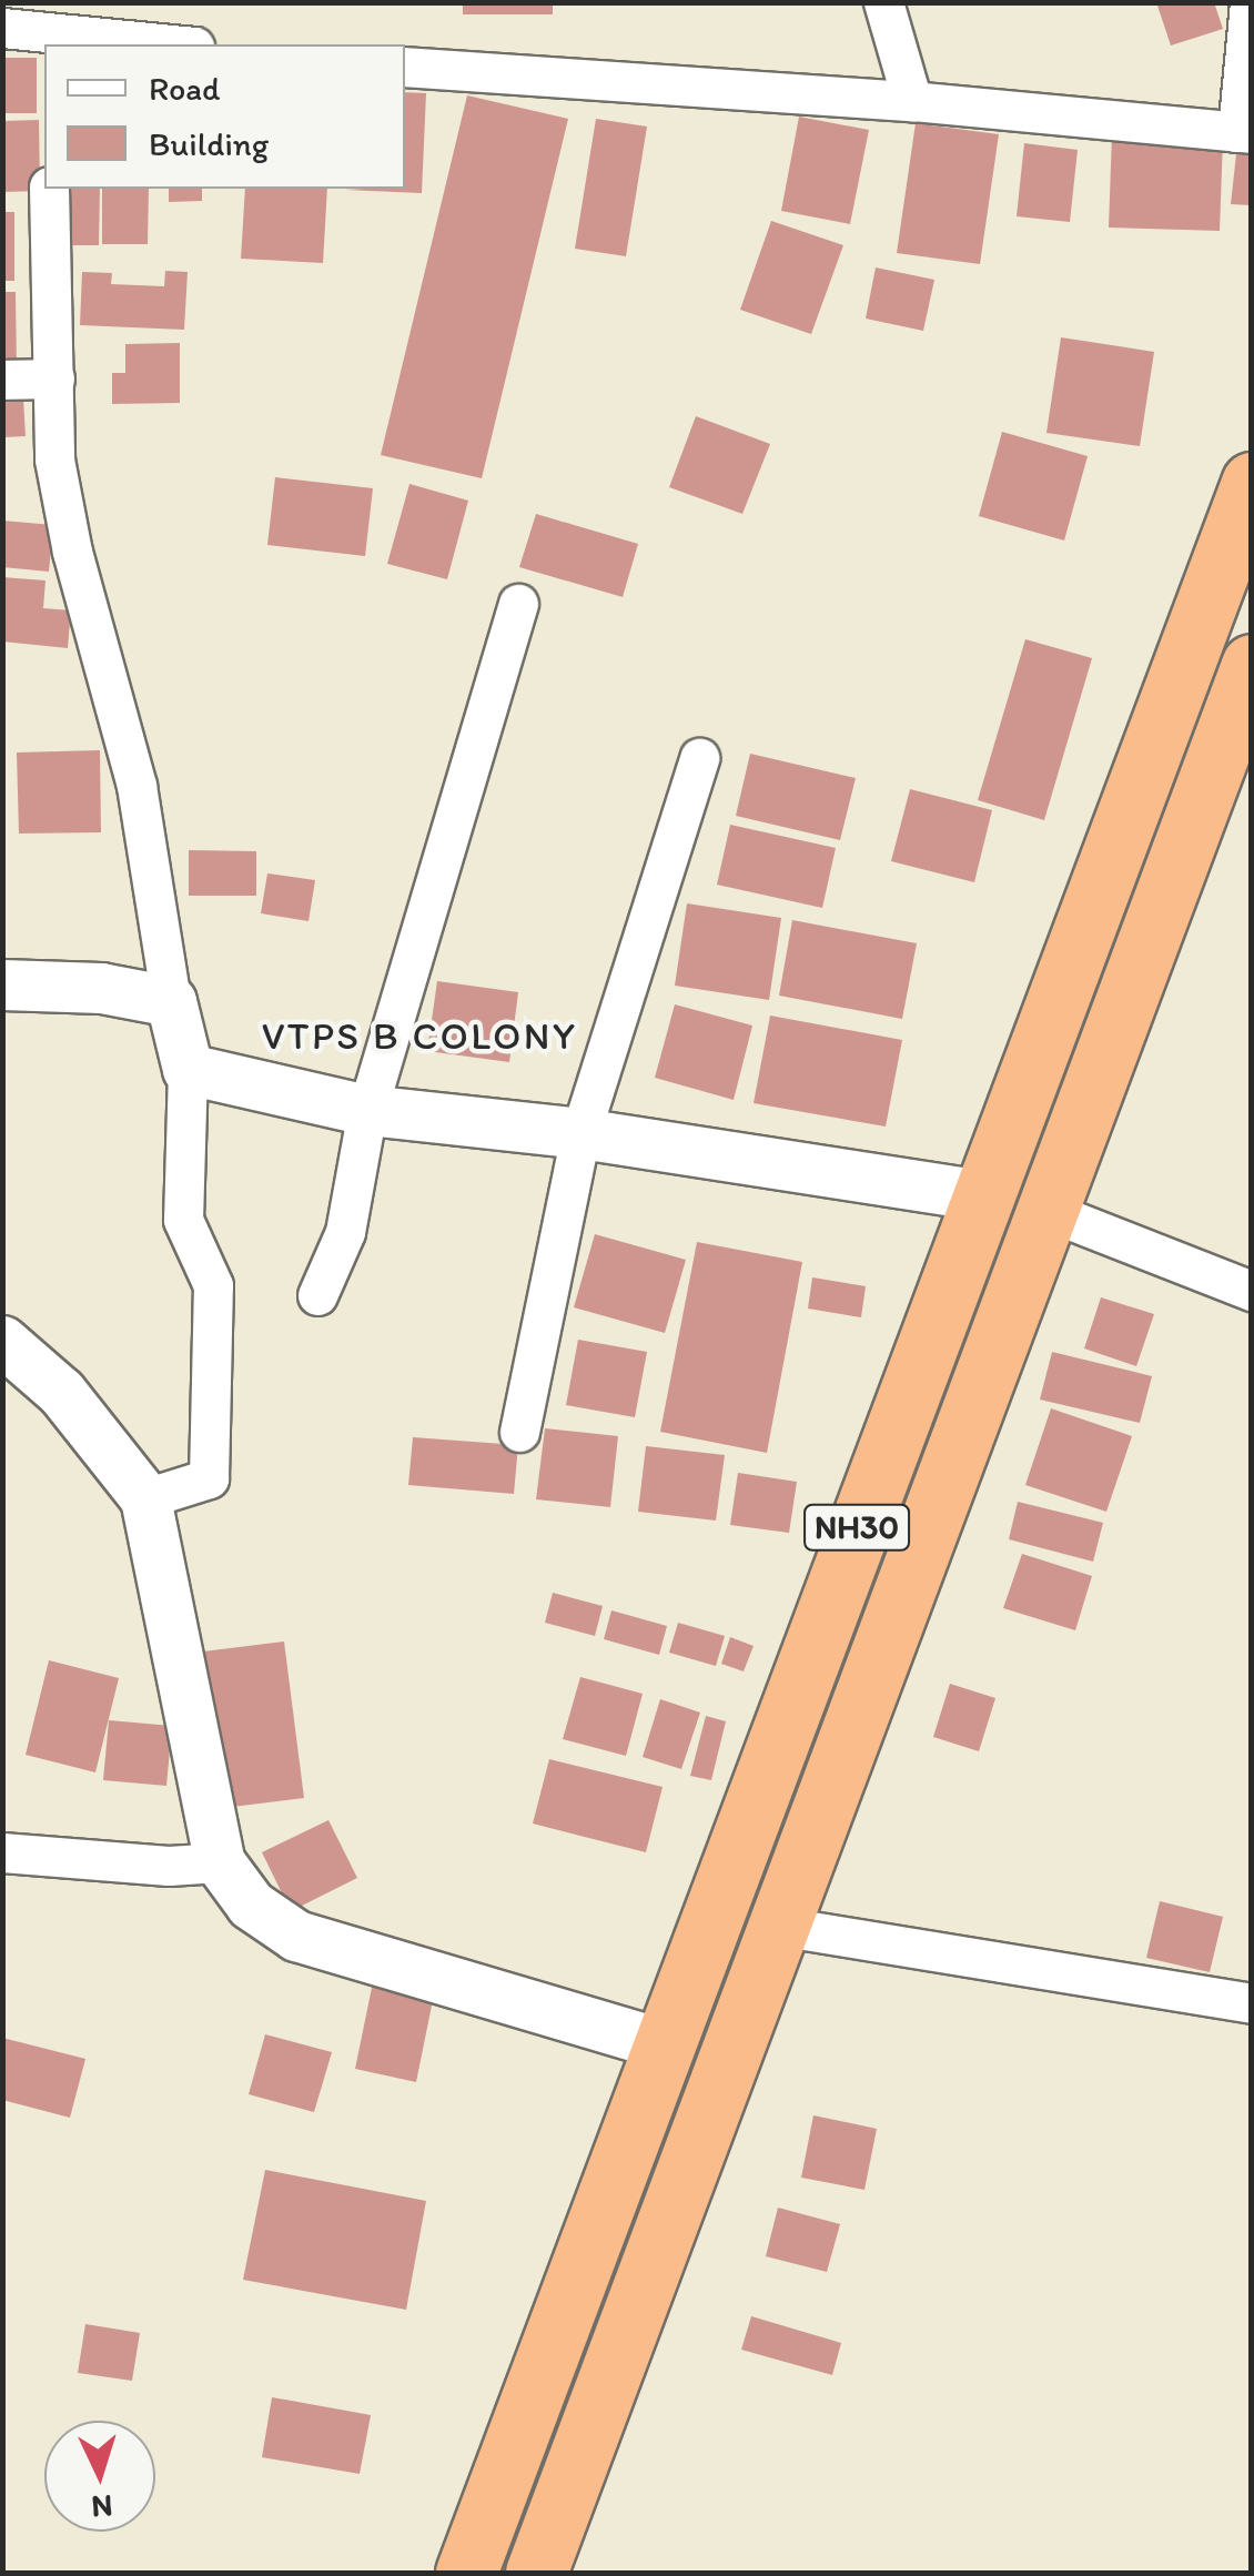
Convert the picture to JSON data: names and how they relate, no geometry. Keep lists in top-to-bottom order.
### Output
{
  "streets": {
    "highway": ["NH30"]
  },
  "districts": ["VTPS B COLONY"],
  "legend": ["Road", "Building"],
  "north": "bottom"
}
